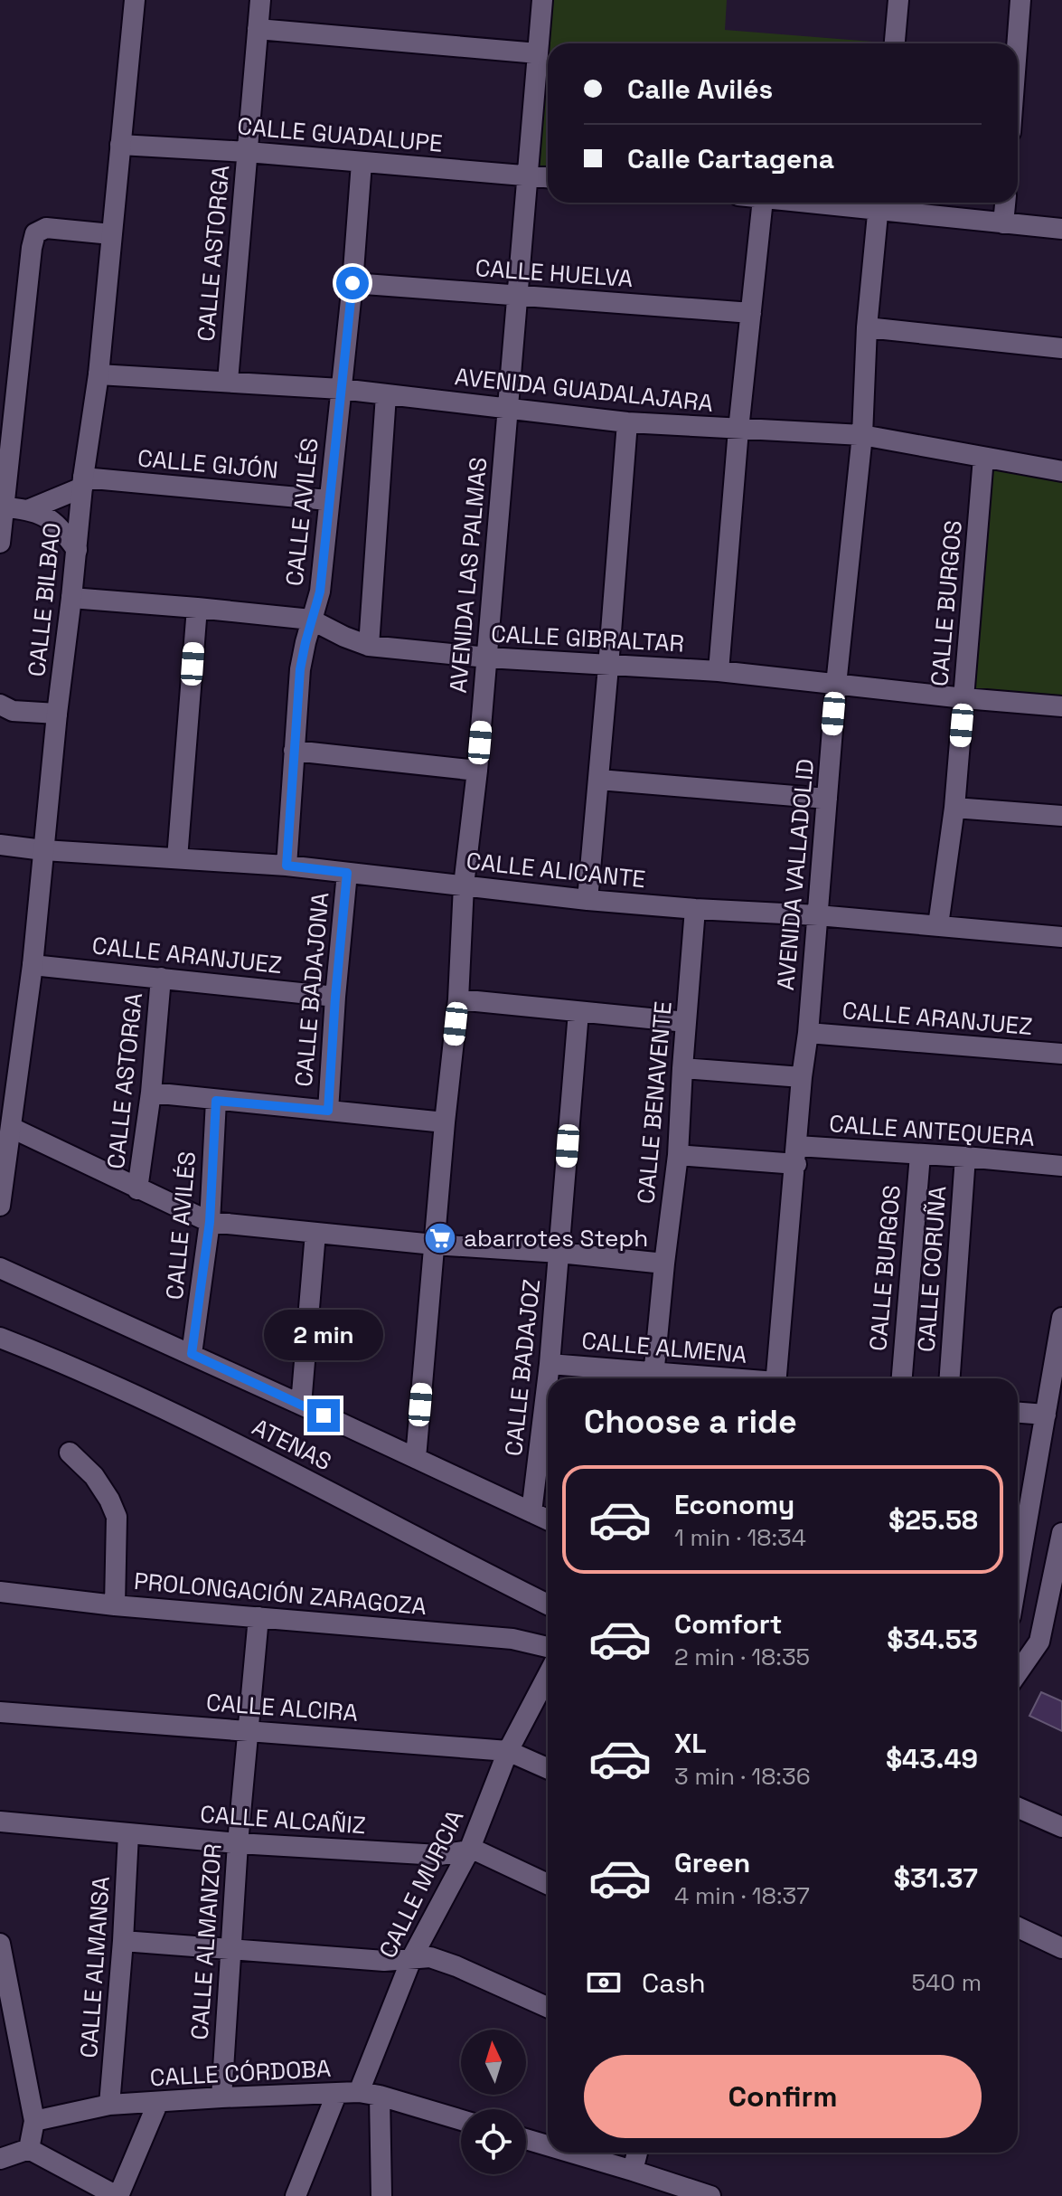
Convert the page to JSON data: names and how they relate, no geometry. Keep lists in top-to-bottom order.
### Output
{
  "streets": {
    "street": [
      "CALLE GUADALUPE",
      "CALLE ASTORGA",
      "CALLE HUELVA",
      "AVENIDA GUADALAJARA",
      "CALLE GIJÓN",
      "CALLE AVILÉS",
      "AVENIDA LAS PALMAS",
      "CALLE BILBAO",
      "CALLE BURGOS",
      "CALLE GIBRALTAR",
      "CALLE ALICANTE",
      "AVENIDA VALLADOLID",
      "CALLE ARANJUEZ",
      "CALLE BADAJONA",
      "CALLE BENAVENTE",
      "CALLE ANTEQUERA",
      "CALLE CORUÑA",
      "CALLE ALMENA",
      "CALLE BADAJOZ",
      "ATENAS",
      "PROLONGACIÓN ZARAGOZA",
      "CALLE ALCIRA",
      "CALLE ALCAÑIZ",
      "CALLE MURCIA",
      "CALLE ALMANZOR",
      "CALLE ALMANSA",
      "CALLE CÓRDOBA"
    ]
  },
  "crossings": [
    ["CALLE GUADALUPE", "CALLE ASTORGA"],
    ["CALLE GUADALUPE", "CALLE AVILÉS"],
    ["CALLE GUADALUPE", "AVENIDA LAS PALMAS"],
    ["CALLE GUADALUPE", "CALLE BILBAO"],
    ["CALLE ASTORGA", "AVENIDA GUADALAJARA"],
    ["CALLE ASTORGA", "CALLE ARANJUEZ"],
    ["CALLE HUELVA", "CALLE AVILÉS"],
    ["CALLE HUELVA", "AVENIDA LAS PALMAS"],
    ["AVENIDA GUADALAJARA", "CALLE AVILÉS"],
    ["AVENIDA GUADALAJARA", "AVENIDA LAS PALMAS"],
    ["AVENIDA GUADALAJARA", "CALLE BILBAO"],
    ["AVENIDA GUADALAJARA", "CALLE BURGOS"],
    ["AVENIDA GUADALAJARA", "AVENIDA VALLADOLID"],
    ["CALLE GIJÓN", "CALLE AVILÉS"],
    ["CALLE GIJÓN", "CALLE BILBAO"],
    ["CALLE AVILÉS", "CALLE GIBRALTAR"],
    ["CALLE AVILÉS", "CALLE ALICANTE"],
    ["AVENIDA LAS PALMAS", "CALLE GIBRALTAR"],
    ["AVENIDA LAS PALMAS", "CALLE ALICANTE"],
    ["CALLE BILBAO", "CALLE GIBRALTAR"],
    ["CALLE BILBAO", "CALLE ALICANTE"],
    ["CALLE BILBAO", "CALLE ARANJUEZ"],
    ["CALLE BURGOS", "CALLE GIBRALTAR"],
    ["CALLE BURGOS", "CALLE ALICANTE"],
    ["CALLE BURGOS", "CALLE ANTEQUERA"],
    ["CALLE GIBRALTAR", "AVENIDA VALLADOLID"],
    ["CALLE ALICANTE", "AVENIDA VALLADOLID"],
    ["CALLE ALICANTE", "CALLE BADAJONA"],
    ["CALLE ALICANTE", "CALLE BENAVENTE"],
    ["AVENIDA VALLADOLID", "CALLE ARANJUEZ"],
    ["AVENIDA VALLADOLID", "CALLE ANTEQUERA"],
    ["CALLE ARANJUEZ", "CALLE BADAJONA"],
    ["CALLE BENAVENTE", "CALLE ANTEQUERA"],
    ["CALLE BENAVENTE", "CALLE ALMENA"],
    ["CALLE ANTEQUERA", "CALLE CORUÑA"],
    ["CALLE ALMENA", "CALLE BADAJOZ"],
    ["PROLONGACIÓN ZARAGOZA", "CALLE ALMANZOR"],
    ["CALLE ALCIRA", "CALLE MURCIA"],
    ["CALLE ALCIRA", "CALLE ALMANZOR"],
    ["CALLE ALCAÑIZ", "CALLE MURCIA"],
    ["CALLE ALCAÑIZ", "CALLE ALMANZOR"],
    ["CALLE ALCAÑIZ", "CALLE ALMANSA"],
    ["CALLE MURCIA", "CALLE CÓRDOBA"],
    ["CALLE ALMANZOR", "CALLE CÓRDOBA"],
    ["CALLE ALMANSA", "CALLE CÓRDOBA"]
  ],
  "places": {
    "supermarket": ["abarrotes Steph"]
  },
  "north": "top",
  "page": {
    "banner": ["Calle Avilés", "Calle Cartagena"],
    "bubble": "2 min",
    "heading": "Choose a ride",
    "list": [
      {
        "name": "Economy",
        "note": "1 min · 18:34",
        "value": "$25.58"
      },
      {
        "name": "Comfort",
        "note": "2 min · 18:35",
        "value": "$34.53"
      },
      {
        "name": "XL",
        "note": "3 min · 18:36",
        "value": "$43.49"
      },
      {
        "name": "Green",
        "note": "4 min · 18:37",
        "value": "$31.37"
      }
    ],
    "pay": ["Cash", "540 m"],
    "buttons": "Confirm"
  }
}
